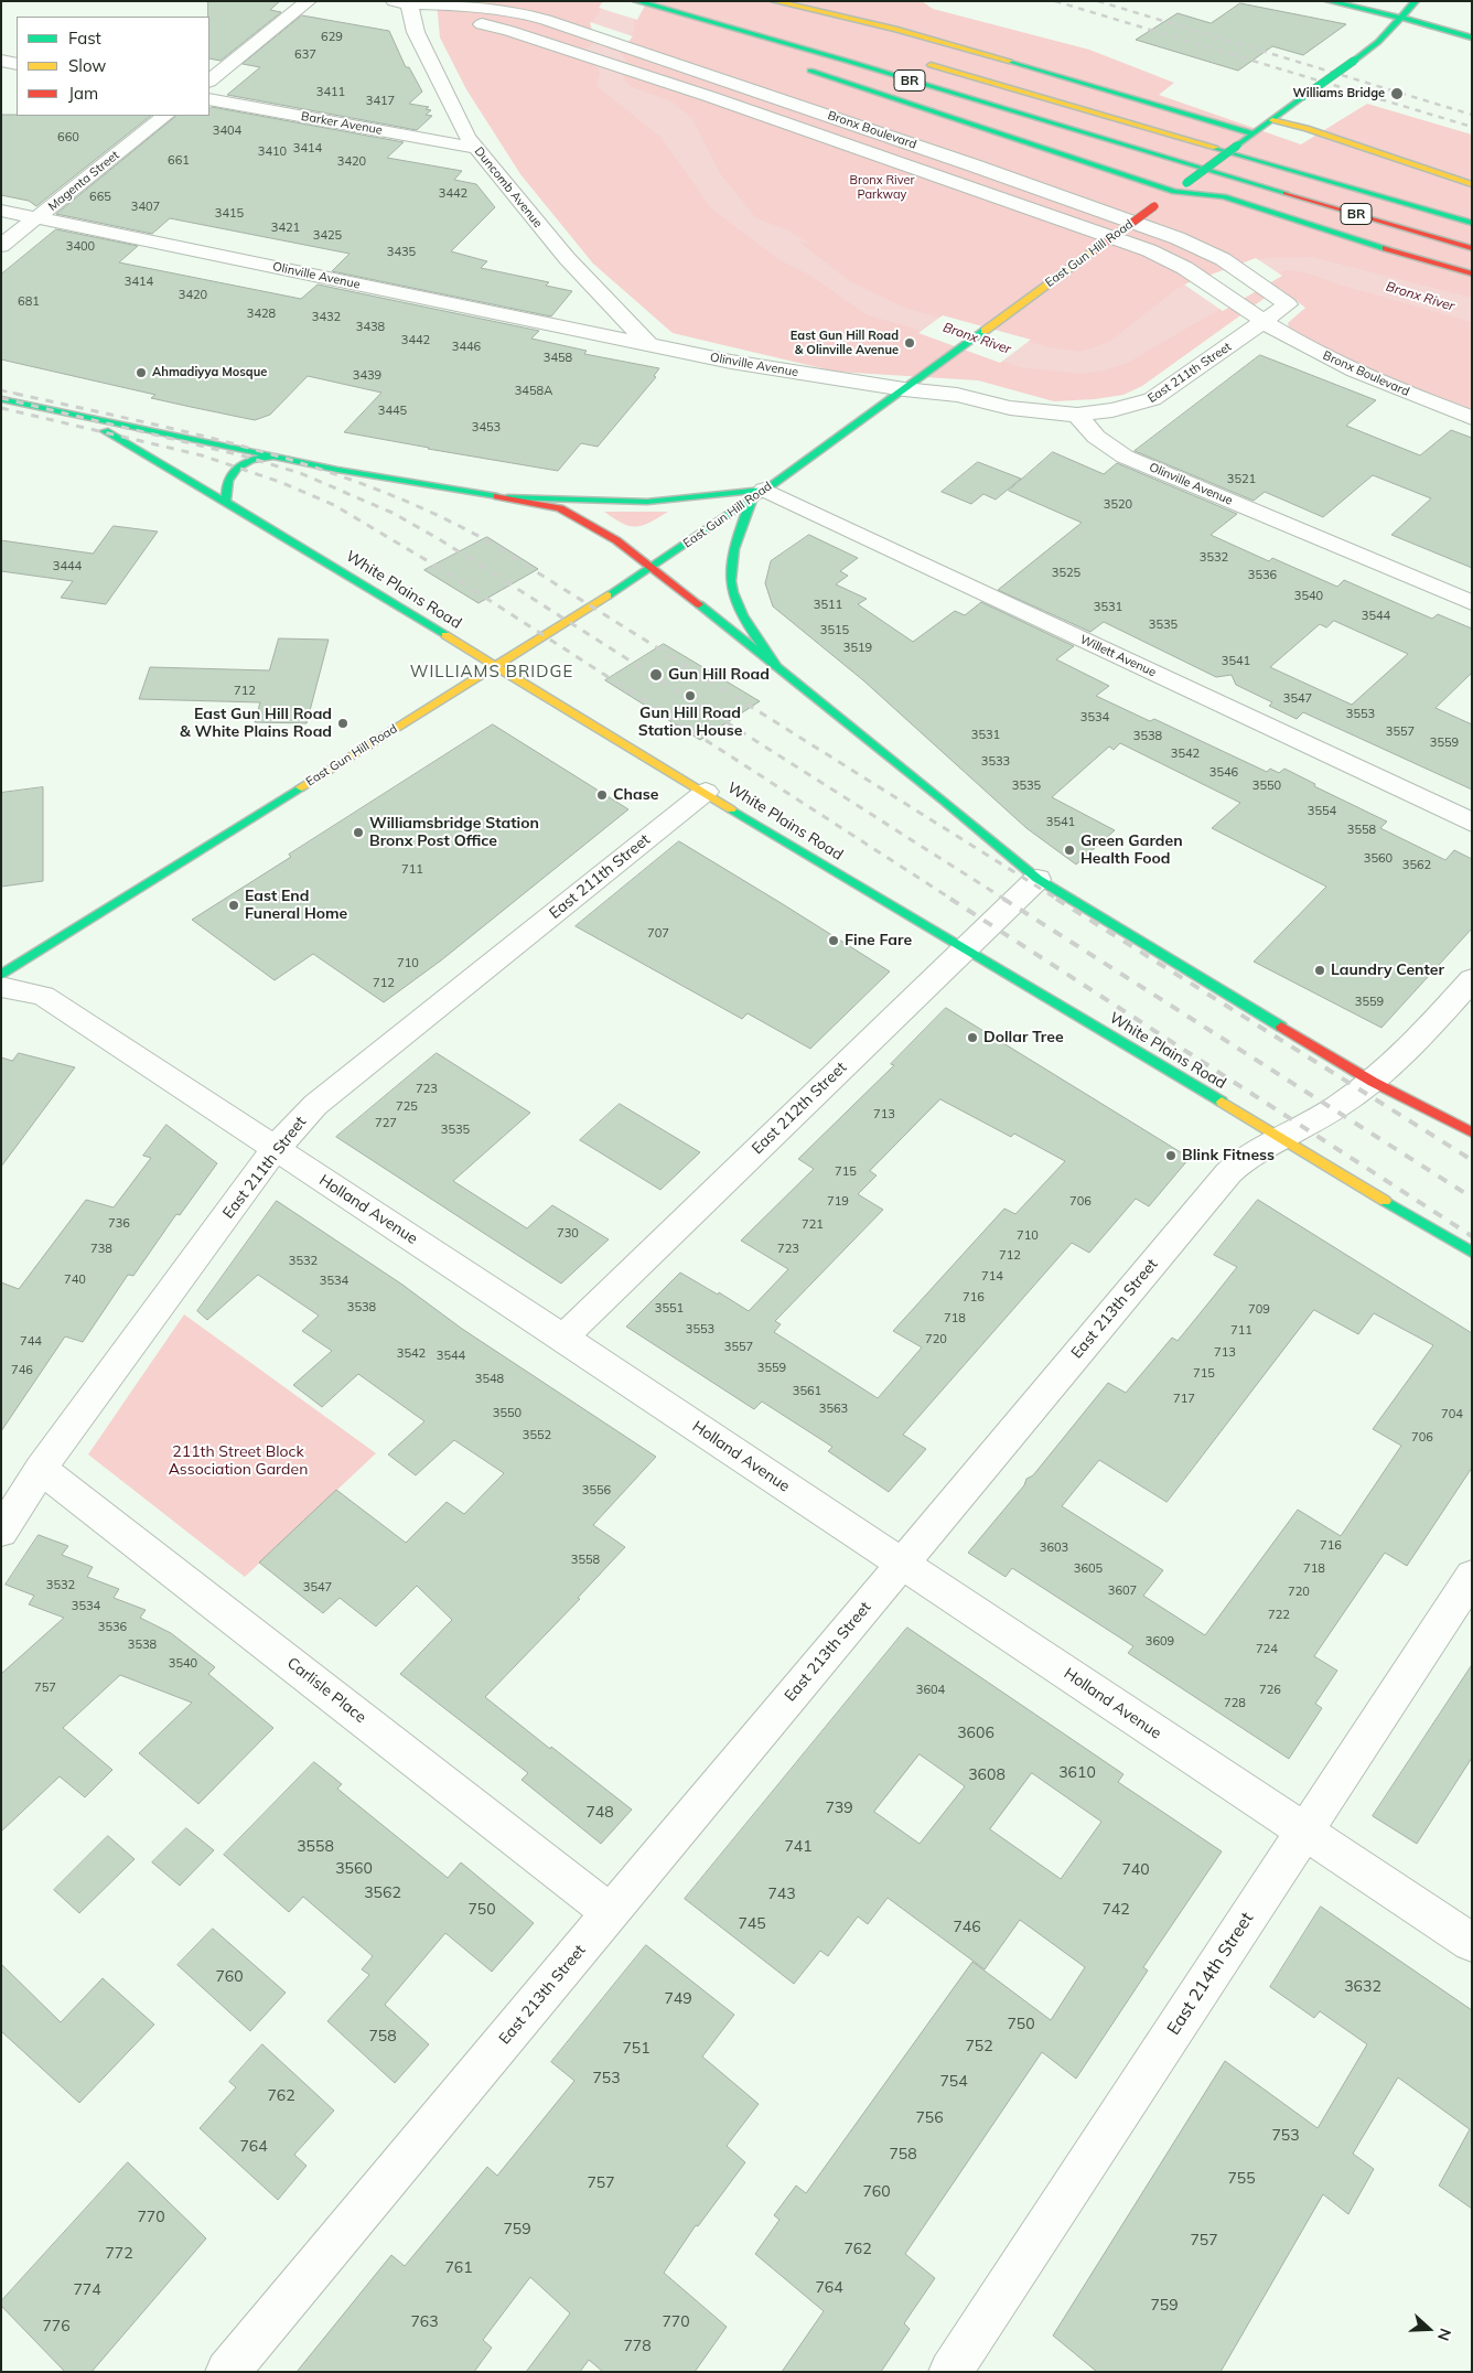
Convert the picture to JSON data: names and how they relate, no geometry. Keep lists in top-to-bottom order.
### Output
{
  "streets": {
    "main road": ["BR", "East Gun Hill Road", "White Plains Road"],
    "street": [
      "Barker Avenue",
      "Bronx Boulevard",
      "Magenta Street",
      "Duncomb Avenue",
      "Olinville Avenue",
      "East 211th Street",
      "Willett Avenue",
      "East 212th Street",
      "Holland Avenue",
      "East 213th Street",
      "Carlisle Place",
      "East 214th Street"
    ]
  },
  "crossings": [
    ["Barker Avenue", "Duncomb Avenue"],
    ["Bronx Boulevard", "Duncomb Avenue"],
    ["Bronx Boulevard", "East 211th Street"],
    ["Magenta Street", "Olinville Avenue"],
    ["Duncomb Avenue", "Olinville Avenue"],
    ["East Gun Hill Road", "Olinville Avenue"],
    ["East Gun Hill Road", "White Plains Road"],
    ["East Gun Hill Road", "Willett Avenue"],
    ["Olinville Avenue", "East 211th Street"],
    ["East 211th Street", "White Plains Road"],
    ["East 211th Street", "Holland Avenue"],
    ["East 211th Street", "Carlisle Place"],
    ["White Plains Road", "East 212th Street"],
    ["White Plains Road", "East 213th Street"],
    ["East 212th Street", "Holland Avenue"],
    ["Holland Avenue", "East 213th Street"],
    ["Holland Avenue", "East 214th Street"],
    ["East 213th Street", "Carlisle Place"]
  ],
  "districts": ["WILLIAMS BRIDGE"],
  "water": ["Bronx River"],
  "parks": ["Bronx River Parkway", "211th Street Block Association Garden"],
  "places": [
    "Williams Bridge",
    "East Gun Hill Road & Olinville Avenue",
    "Ahmadiyya Mosque",
    "Gun Hill Road",
    "Gun Hill Road Station House",
    "East Gun Hill Road & White Plains Road",
    "Chase",
    "Williamsbridge Station Bronx Post Office",
    "Green Garden Health Food",
    "East End Funeral Home",
    "Fine Fare",
    "Laundry Center",
    "Dollar Tree",
    "Blink Fitness"
  ],
  "house_numbers": [
    "629",
    "637",
    "3411",
    "3417",
    "3404",
    "660",
    "3414",
    "3410",
    "661",
    "3420",
    "3442",
    "665",
    "3407",
    "3415",
    "3421",
    "3425",
    "3400",
    "3435",
    "3414",
    "3420",
    "681",
    "3428",
    "3432",
    "3438",
    "3442",
    "3446",
    "3458",
    "3439",
    "3458A",
    "3445",
    "3453",
    "3521",
    "3520",
    "3532",
    "3444",
    "3525",
    "3536",
    "3540",
    "3511",
    "3531",
    "3544",
    "3535",
    "3515",
    "3519",
    "3541",
    "712",
    "3547",
    "3553",
    "3534",
    "3557",
    "3531",
    "3538",
    "3559",
    "3542",
    "3533",
    "3546",
    "3535",
    "3550",
    "3554",
    "3541",
    "3558",
    "3560",
    "3562",
    "711",
    "707",
    "710",
    "712",
    "3559",
    "723",
    "725",
    "713",
    "727",
    "3535",
    "715",
    "719",
    "706",
    "736",
    "721",
    "730",
    "710",
    "738",
    "723",
    "712",
    "3532",
    "714",
    "740",
    "3534",
    "716",
    "3538",
    "3551",
    "709",
    "718",
    "3553",
    "711",
    "720",
    "744",
    "3557",
    "713",
    "3542",
    "3544",
    "3559",
    "746",
    "715",
    "3548",
    "3561",
    "717",
    "3563",
    "3550",
    "704",
    "3552",
    "706",
    "3556",
    "716",
    "3603",
    "3558",
    "3605",
    "718",
    "3532",
    "3547",
    "3607",
    "720",
    "3534",
    "722",
    "3536",
    "3609",
    "3538",
    "724",
    "3540",
    "757",
    "3604",
    "726",
    "728",
    "3606",
    "3610",
    "3608",
    "739",
    "748",
    "3558",
    "741",
    "3560",
    "740",
    "3562",
    "743",
    "750",
    "742",
    "745",
    "746",
    "760",
    "3632",
    "749",
    "750",
    "758",
    "752",
    "751",
    "753",
    "754",
    "762",
    "756",
    "753",
    "764",
    "758",
    "755",
    "757",
    "760",
    "770",
    "759",
    "757",
    "762",
    "772",
    "761",
    "764",
    "774",
    "759",
    "763",
    "770",
    "776",
    "778"
  ],
  "legend": ["Fast", "Slow", "Jam"],
  "north": "right"
}
